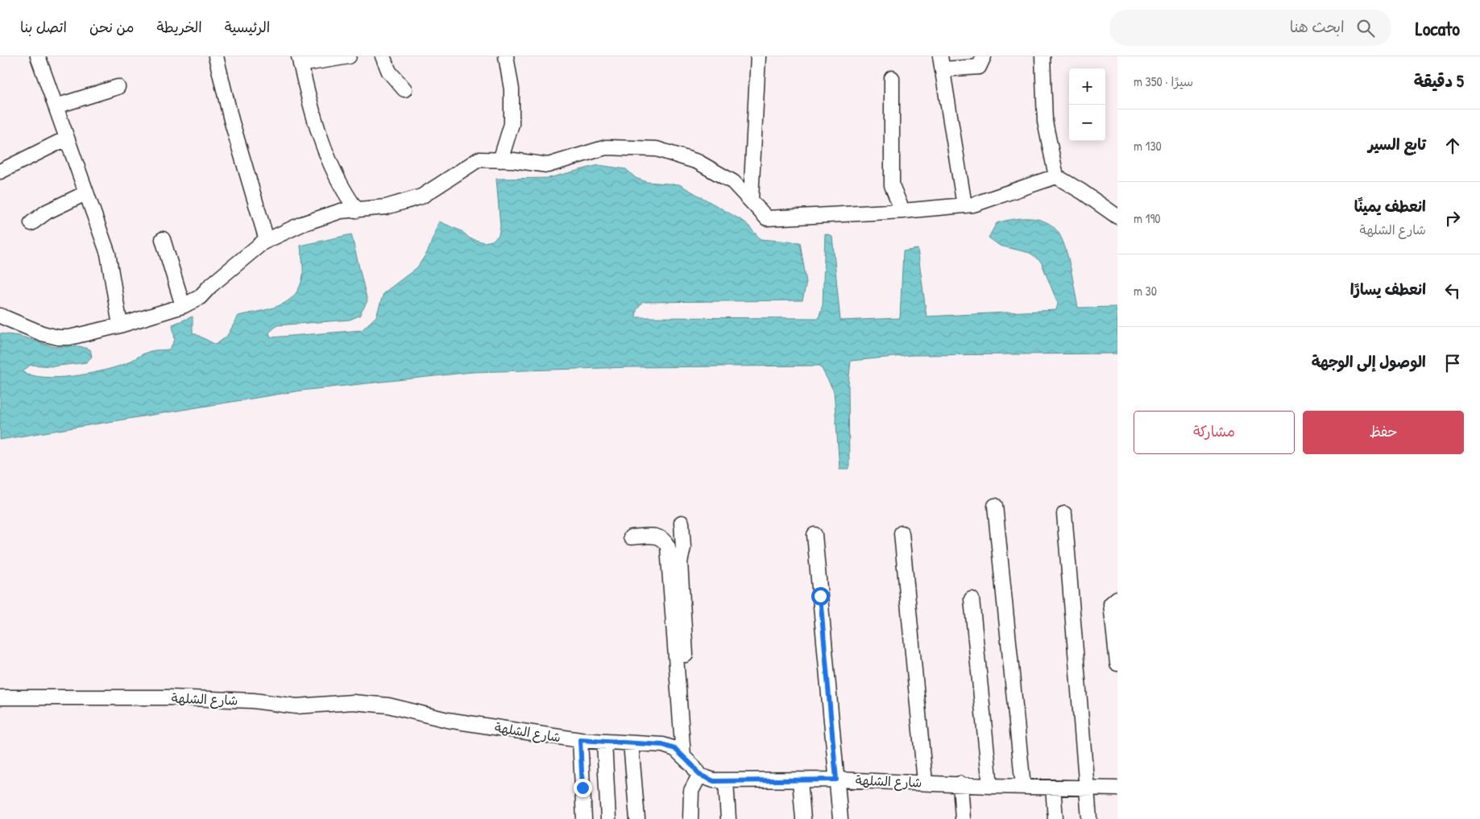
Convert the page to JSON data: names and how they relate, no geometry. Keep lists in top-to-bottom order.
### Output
{
  "streets": {
    "street": ["شارع الشلهة"]
  },
  "page": {
    "header": "Locato",
    "search": "ابحث هنا",
    "nav": [
      "الرئيسية",
      "الخريطة",
      "من نحن",
      "اتصل بنا"
    ],
    "heading": ["5 دقيقة", "سيرًا · 350 m"],
    "map_buttons": ["+", "−"],
    "list": [
      ["تابع السير", "130 m"],
      ["انعطف يمينًا", "شارع الشلهة", "190 m"],
      ["انعطف يسارًا", "30 m"],
      "الوصول إلى الوجهة"
    ],
    "buttons": ["حفظ", "مشاركة"]
  }
}
